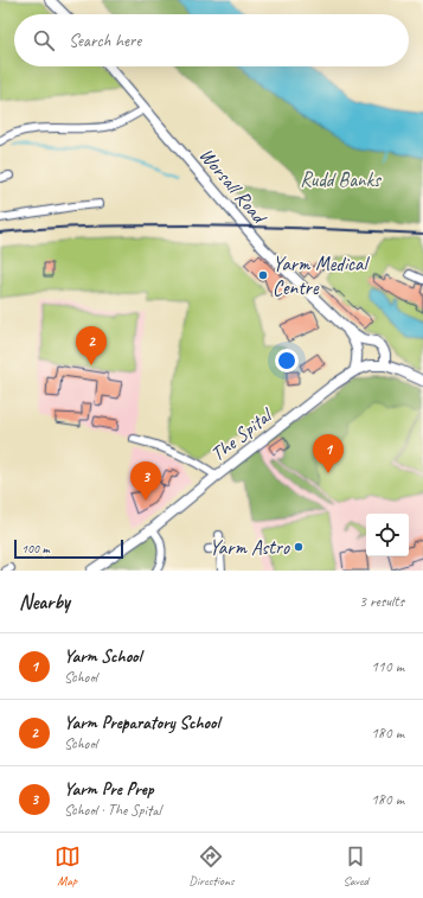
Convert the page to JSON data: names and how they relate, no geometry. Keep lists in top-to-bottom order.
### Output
{
  "streets": {
    "main road": ["Worsall Road", "The Spital"]
  },
  "crossings": [
    ["Worsall Road", "The Spital"]
  ],
  "parks": ["Rudd Banks"],
  "places": ["Yarm Medical Centre", "Yarm Astro"],
  "scale_bar": "100 m",
  "page": {
    "search": "Search here",
    "pins": ["2", "1", "3"],
    "scale": "100 m",
    "heading": ["Nearby", "3 results"],
    "list": [
      {
        "mark": "1",
        "name": "Yarm School",
        "note": "School",
        "value": "110 m"
      },
      {
        "mark": "2",
        "name": "Yarm Preparatory School",
        "note": "School",
        "value": "180 m"
      },
      {
        "mark": "3",
        "name": "Yarm Pre Prep",
        "note": "School · The Spital",
        "value": "180 m"
      }
    ],
    "nav": ["Map", "Directions", "Saved"]
  }
}
